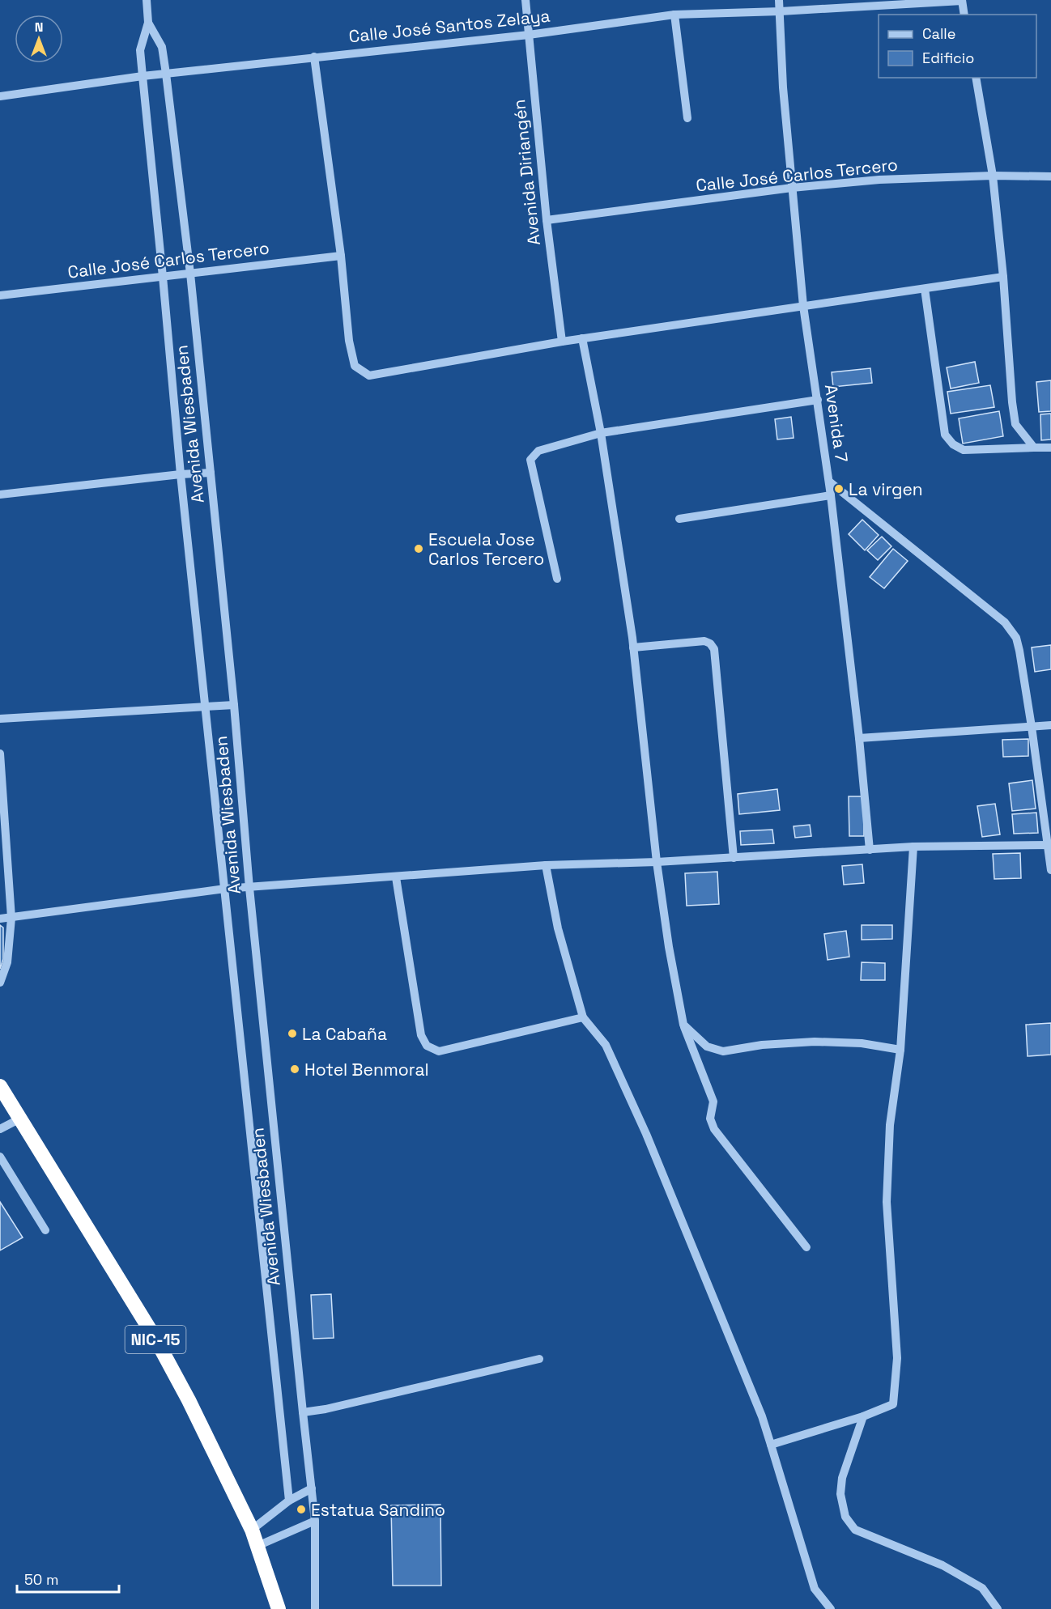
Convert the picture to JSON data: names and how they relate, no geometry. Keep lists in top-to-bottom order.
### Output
{
  "streets": {
    "highway": ["NIC-15"],
    "street": [
      "Calle José Santos Zelaya",
      "Avenida Diriangén",
      "Calle José Carlos Tercero",
      "Avenida 7",
      "Avenida Wiesbaden"
    ]
  },
  "crossings": [
    ["Calle José Santos Zelaya", "Avenida Diriangén"],
    ["Calle José Santos Zelaya", "Avenida 7"],
    ["Calle José Santos Zelaya", "Avenida Wiesbaden"],
    ["Avenida Diriangén", "Calle José Carlos Tercero"],
    ["Calle José Carlos Tercero", "Avenida 7"],
    ["Calle José Carlos Tercero", "Avenida Wiesbaden"]
  ],
  "places": [
    "La virgen",
    "Escuela Jose Carlos Tercero",
    "La Cabaña",
    "Hotel Benmoral",
    "Estatua Sandino"
  ],
  "legend": ["Calle", "Edificio"],
  "scale_bar": "50 m",
  "north": "top"
}
